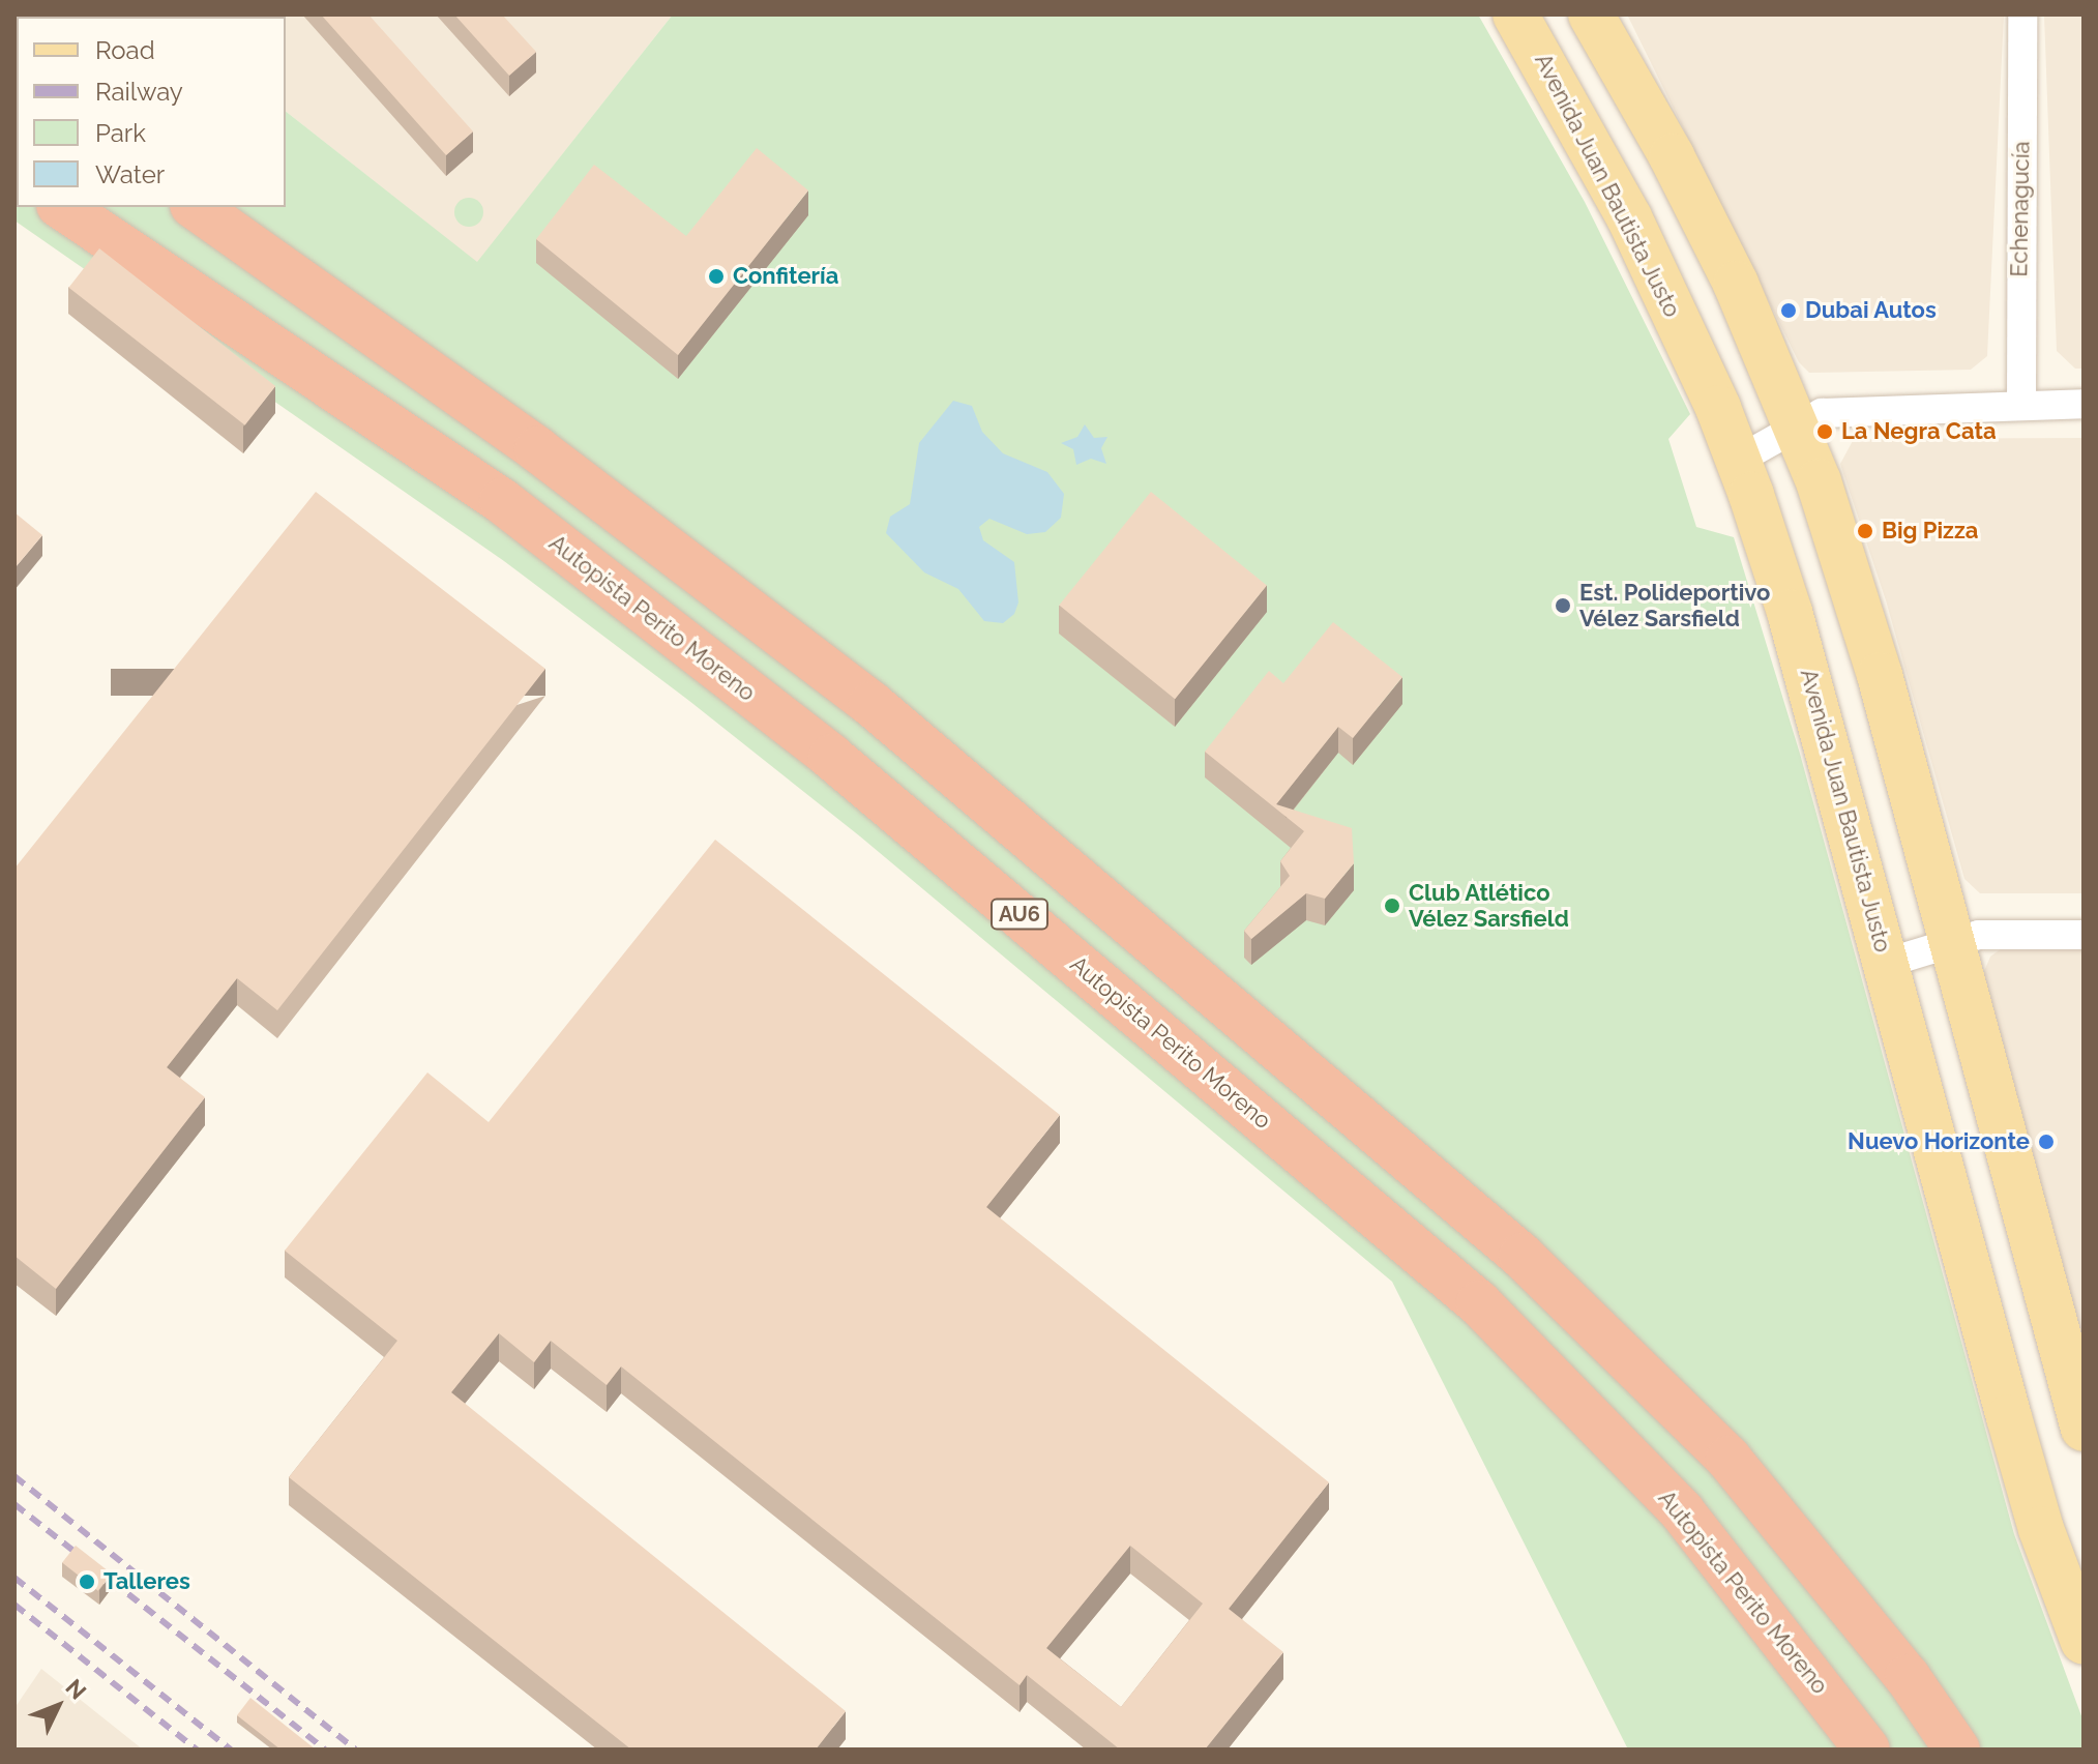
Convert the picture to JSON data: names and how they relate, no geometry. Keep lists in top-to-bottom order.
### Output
{
  "streets": {
    "highway": ["Autopista Perito Moreno", "AU6"],
    "main road": ["Avenida Juan Bautista Justo"],
    "street": ["Echenagucía"]
  },
  "places": [
    "Confitería",
    "Dubai Autos",
    "La Negra Cata",
    "Big Pizza",
    "Est. Polideportivo Vélez Sarsfield",
    "Club Atlético Vélez Sarsfield",
    "Nuevo Horizonte",
    "Talleres"
  ],
  "legend": [
    "Road",
    "Railway",
    "Park",
    "Water"
  ],
  "north": "top right"
}
